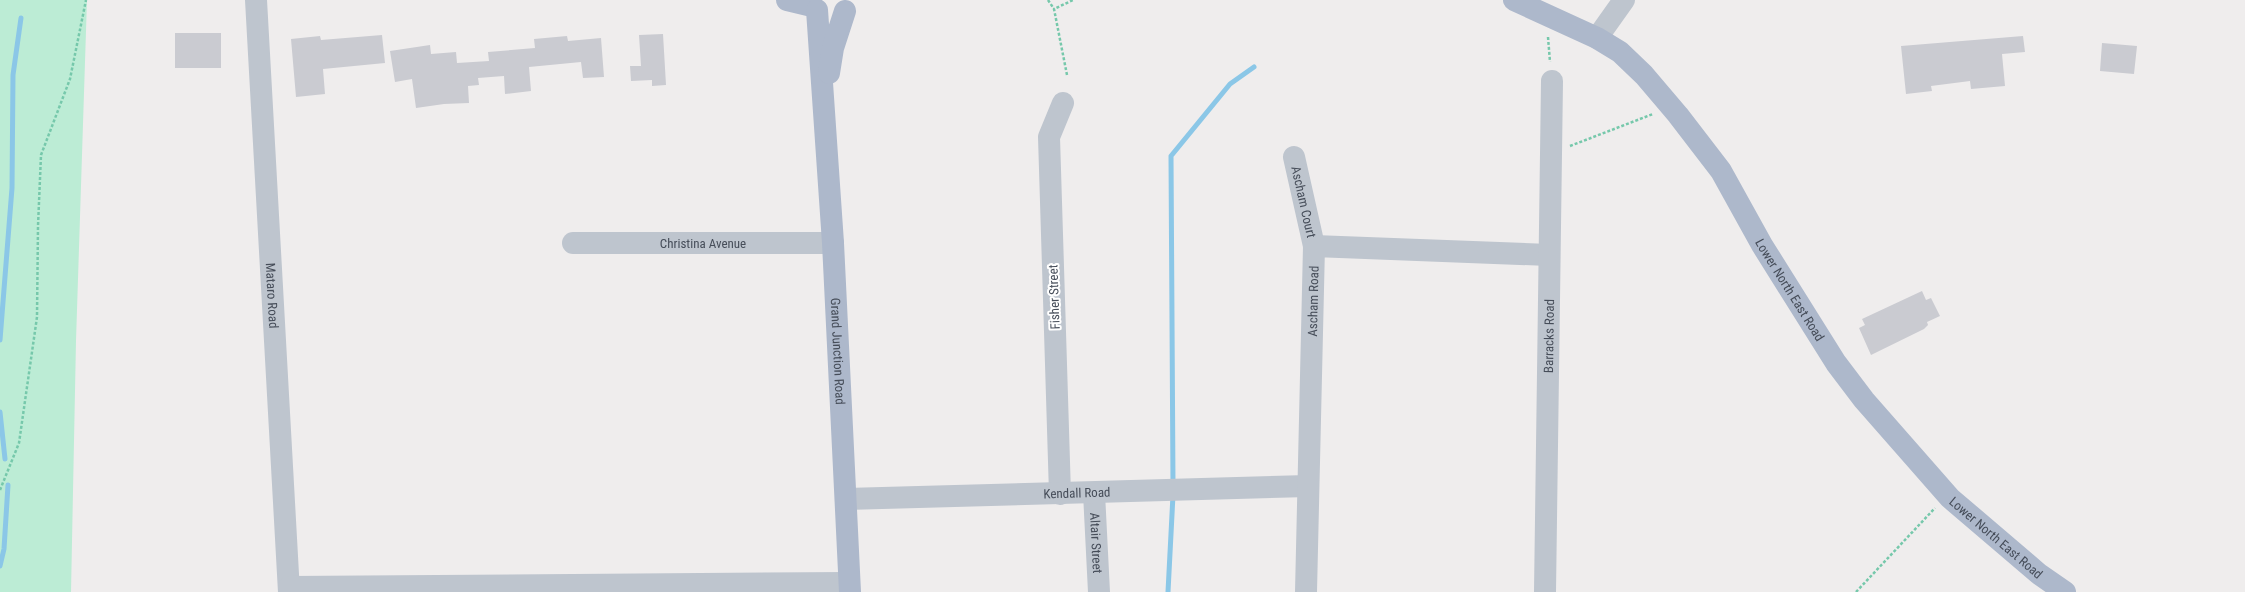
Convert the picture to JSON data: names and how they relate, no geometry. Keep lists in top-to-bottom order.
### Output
{
  "streets": {
    "main road": ["Lower North East Road", "Grand Junction Road"],
    "street": [
      "Ascham Court",
      "Christina Avenue",
      "Mataro Road",
      "Fisher Street",
      "Ascham Road",
      "Barracks Road",
      "Kendall Road",
      "Altair Street"
    ]
  },
  "crossings": [
    ["Ascham Court", "Ascham Road"],
    ["Christina Avenue", "Grand Junction Road"],
    ["Fisher Street", "Kendall Road"],
    ["Ascham Road", "Barracks Road"],
    ["Ascham Road", "Kendall Road"],
    ["Grand Junction Road", "Kendall Road"],
    ["Kendall Road", "Altair Street"]
  ]
}
